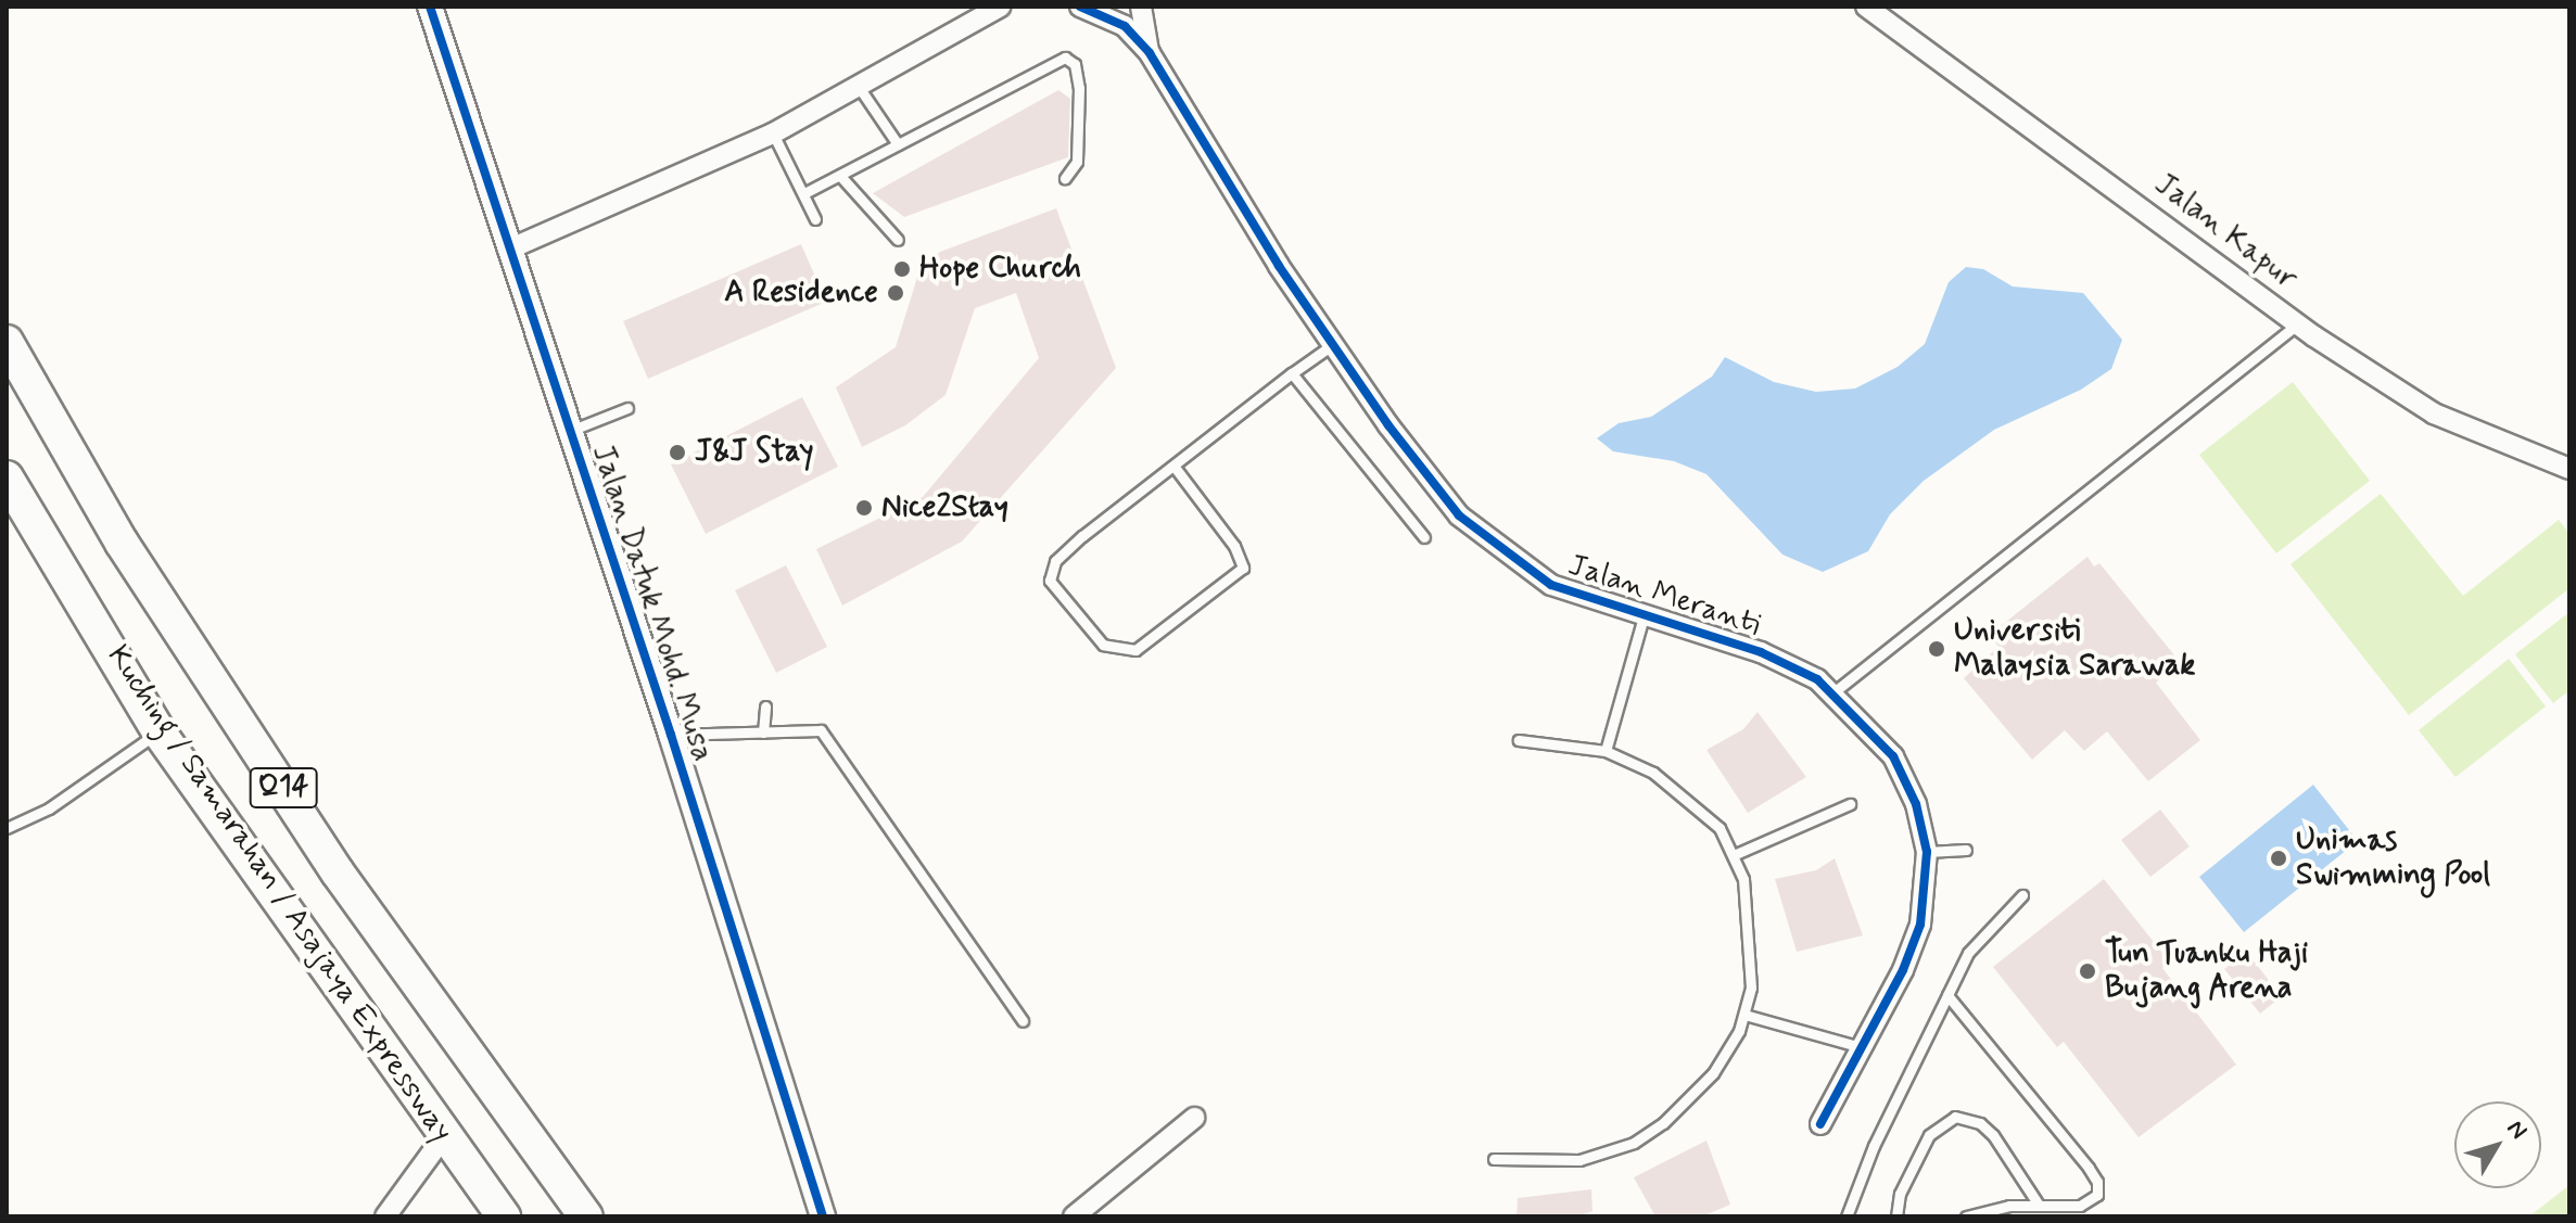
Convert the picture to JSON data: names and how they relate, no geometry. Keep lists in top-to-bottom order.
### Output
{
  "streets": {
    "highway": ["Q14", "Kuching / Samarahan / Asajaya Expressway"],
    "street": ["Jalan Kapur", "Jalan Meranti", "Jalan Datuk Mohd. Musa"]
  },
  "places": [
    "Hope Church",
    "A Residence",
    "J&J Stay",
    "Nice2Stay",
    "Universiti Malaysia Sarawak",
    "Unimas Swimming Pool",
    "Tun Tuanku Haji Bujang Arena"
  ],
  "north": "top right"
}
